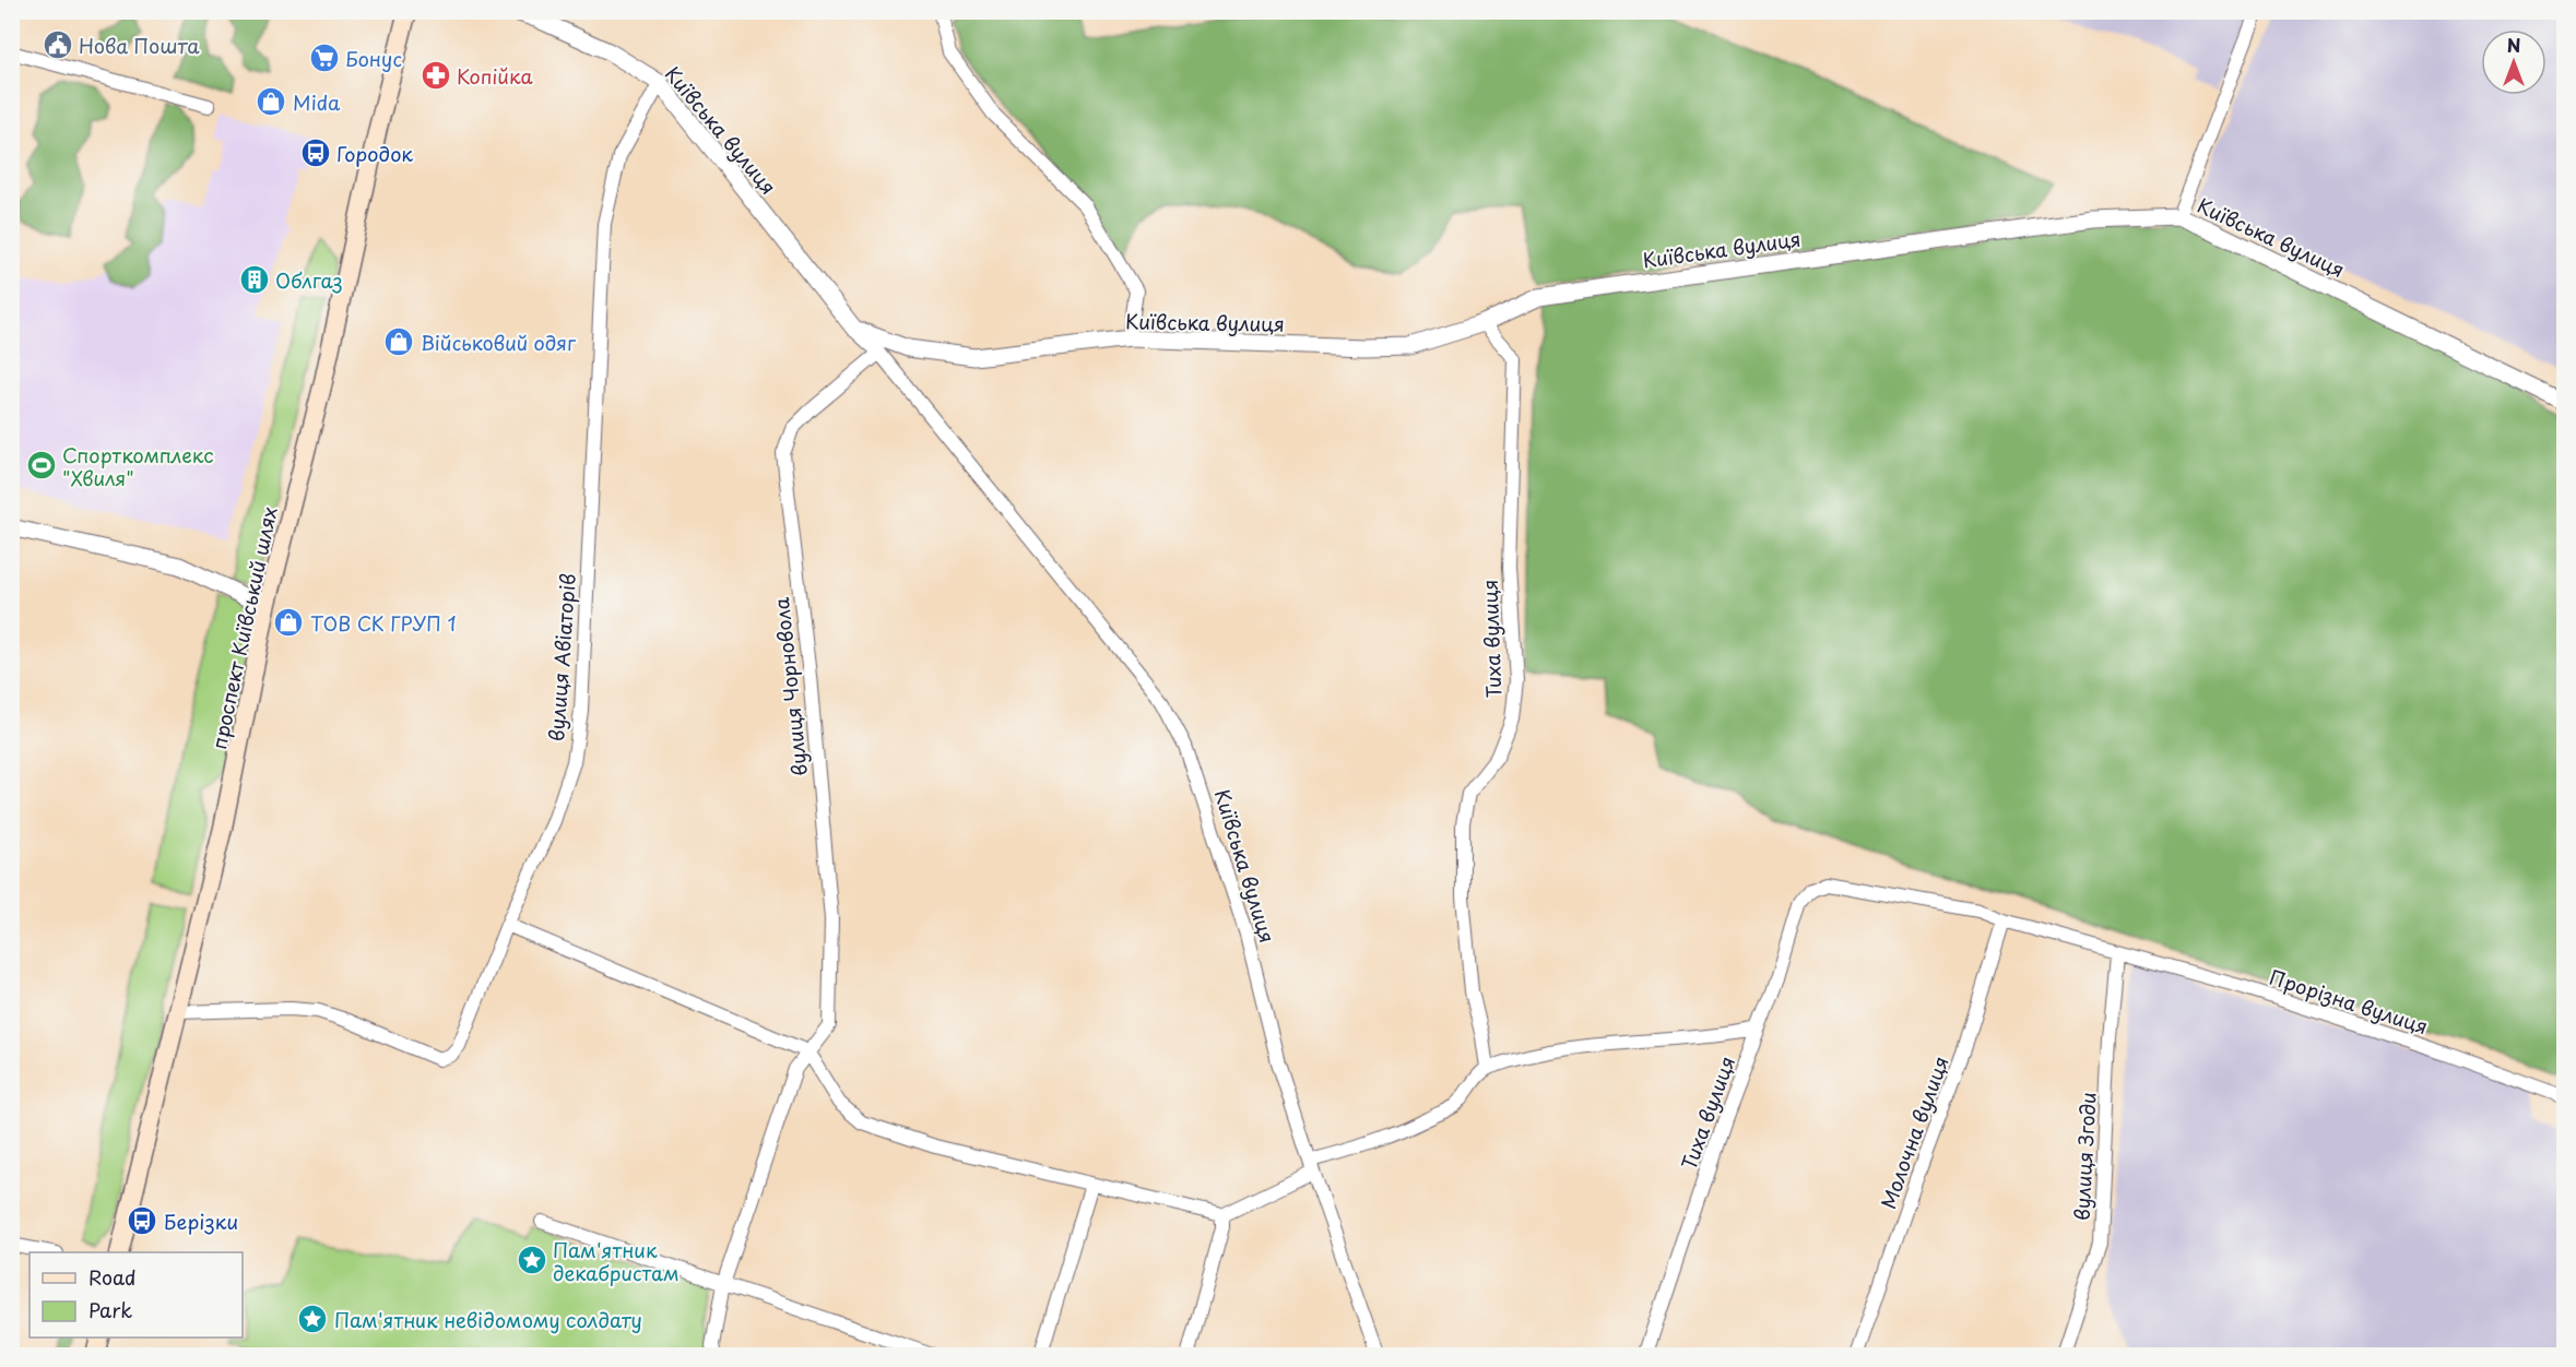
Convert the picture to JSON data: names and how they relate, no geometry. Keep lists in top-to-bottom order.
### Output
{
  "streets": {
    "main road": ["проспект Київський шлях"],
    "street": [
      "Київська вулиця",
      "Тиха вулиця",
      "вулиця Авіаторів",
      "вулиця Чорновола",
      "Прорізна вулиця",
      "Молочна вулиця",
      "вулиця Згоди"
    ]
  },
  "crossings": [
    ["Київська вулиця", "Тиха вулиця"],
    ["Київська вулиця", "вулиця Авіаторів"],
    ["Київська вулиця", "вулиця Чорновола"],
    ["проспект Київський шлях", "вулиця Авіаторів"],
    ["Тиха вулиця", "Прорізна вулиця"],
    ["Прорізна вулиця", "Молочна вулиця"],
    ["Прорізна вулиця", "вулиця Згоди"]
  ],
  "places": {
    "public building": ["Нова Пошта"],
    "supermarket": ["Бонус"],
    "pharmacy": ["Копійка"],
    "shop": ["Mida", "Військовий одяг", "ТОВ СК ГРУП 1"],
    "bus stop": ["Городок", "Берізки"],
    "building": ["Облгаз"],
    "sports": ["Спорткомплекс \"Хвиля\""],
    "place": ["Пам'ятник декабристам", "Пам'ятник невідомому солдату"]
  },
  "legend": ["Road", "Park"],
  "north": "top"
}
